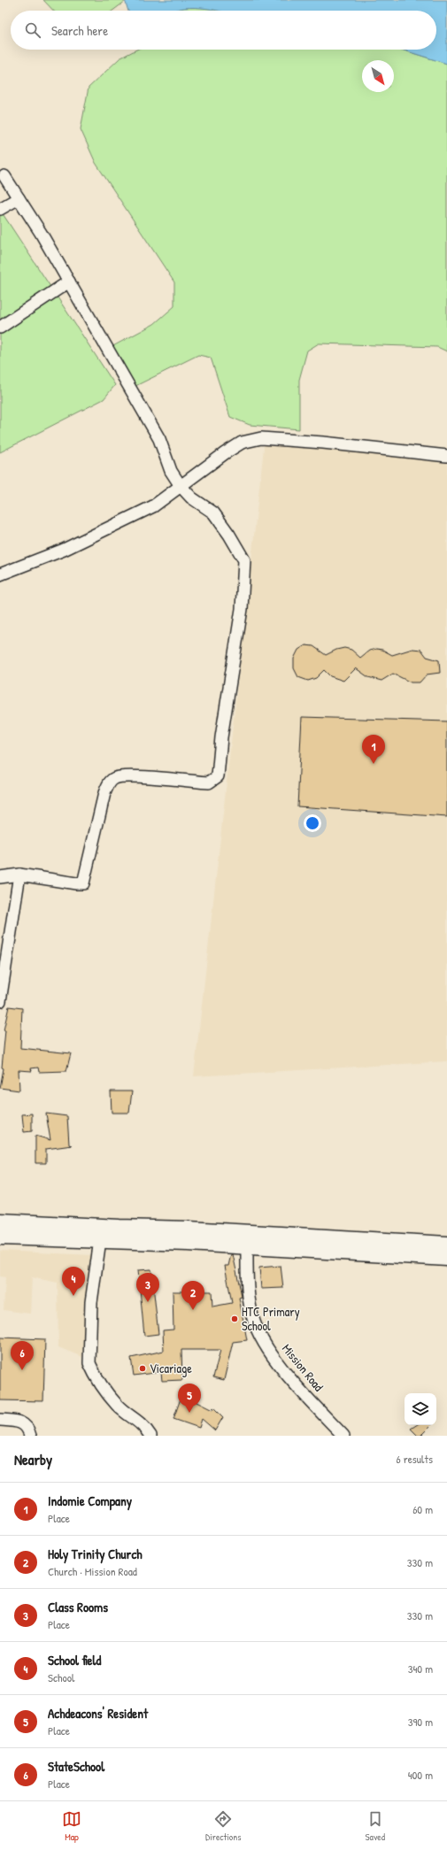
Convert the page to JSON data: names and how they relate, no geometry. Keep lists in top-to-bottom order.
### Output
{
  "streets": {
    "street": ["Mission Road"]
  },
  "places": ["HTC Primary School", "Vicariage"],
  "north": "bottom right",
  "page": {
    "search": "Search here",
    "pins": [
      "1",
      "4",
      "3",
      "2",
      "6",
      "5"
    ],
    "heading": ["Nearby", "6 results"],
    "list": [
      {
        "mark": "1",
        "name": "Indomie Company",
        "note": "Place",
        "value": "60 m"
      },
      {
        "mark": "2",
        "name": "Holy Trinity Church",
        "note": "Church · Mission Road",
        "value": "330 m"
      },
      {
        "mark": "3",
        "name": "Class Rooms",
        "note": "Place",
        "value": "330 m"
      },
      {
        "mark": "4",
        "name": "School field",
        "note": "School",
        "value": "340 m"
      },
      {
        "mark": "5",
        "name": "Achdeacons' Resident",
        "note": "Place",
        "value": "390 m"
      },
      {
        "mark": "6",
        "name": "StateSchool",
        "note": "Place",
        "value": "400 m"
      }
    ],
    "nav": ["Map", "Directions", "Saved"]
  }
}
